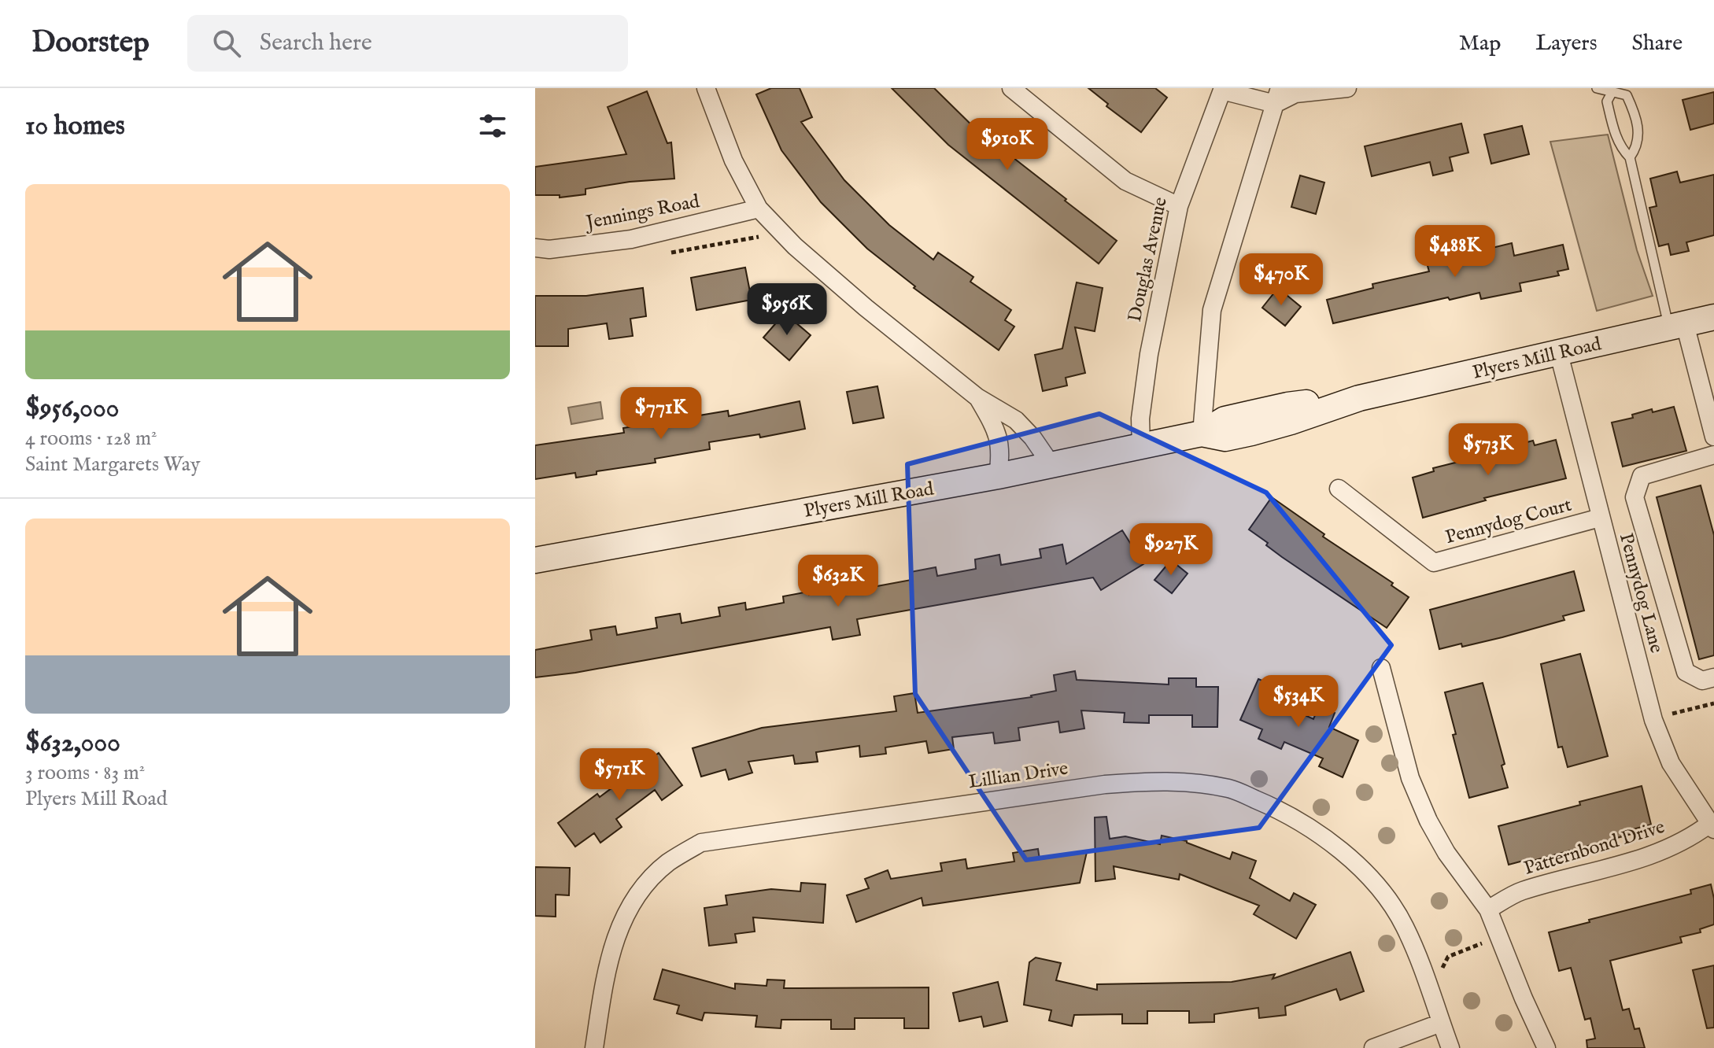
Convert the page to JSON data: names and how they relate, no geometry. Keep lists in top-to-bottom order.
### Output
{
  "streets": {
    "street": [
      "Jennings Road",
      "Douglas Avenue",
      "Plyers Mill Road",
      "Pennydog Court",
      "Pennydog Lane",
      "Lillian Drive",
      "Patternbond Drive"
    ]
  },
  "crossings": [
    ["Douglas Avenue", "Plyers Mill Road"],
    ["Plyers Mill Road", "Pennydog Lane"],
    ["Pennydog Court", "Pennydog Lane"],
    ["Pennydog Lane", "Patternbond Drive"]
  ],
  "page": {
    "header": "Doorstep",
    "search": "Search here",
    "nav": ["Map", "Layers", "Share"],
    "heading": "10 homes",
    "price": [
      "$910K",
      "$488K",
      "$470K",
      "$956K",
      "$771K",
      "$573K",
      "$927K",
      "$632K",
      "$534K",
      "$571K"
    ],
    "list": [
      {
        "name": "$956,000",
        "note": "4 rooms · 128 m² · Saint Margarets Way"
      },
      {
        "name": "$632,000",
        "note": "3 rooms · 83 m² · Plyers Mill Road"
      }
    ]
  }
}
